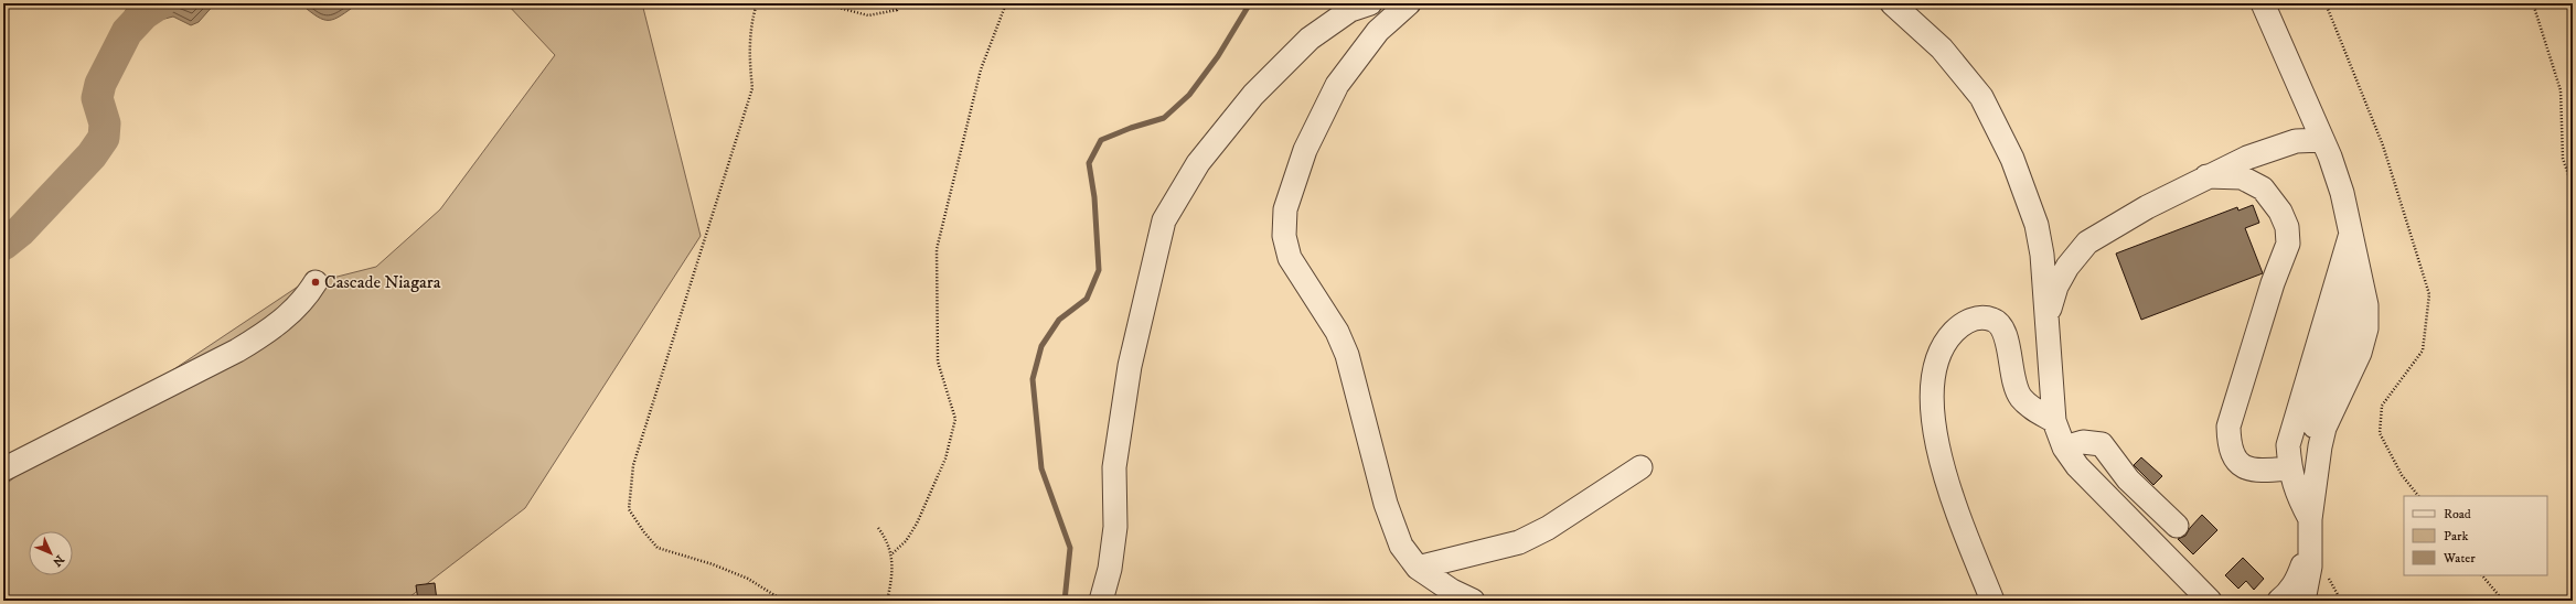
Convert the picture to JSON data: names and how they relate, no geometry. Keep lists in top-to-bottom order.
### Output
{
  "places": ["Cascade Niagara"],
  "legend": ["Road", "Park", "Water"],
  "north": "bottom right"
}
